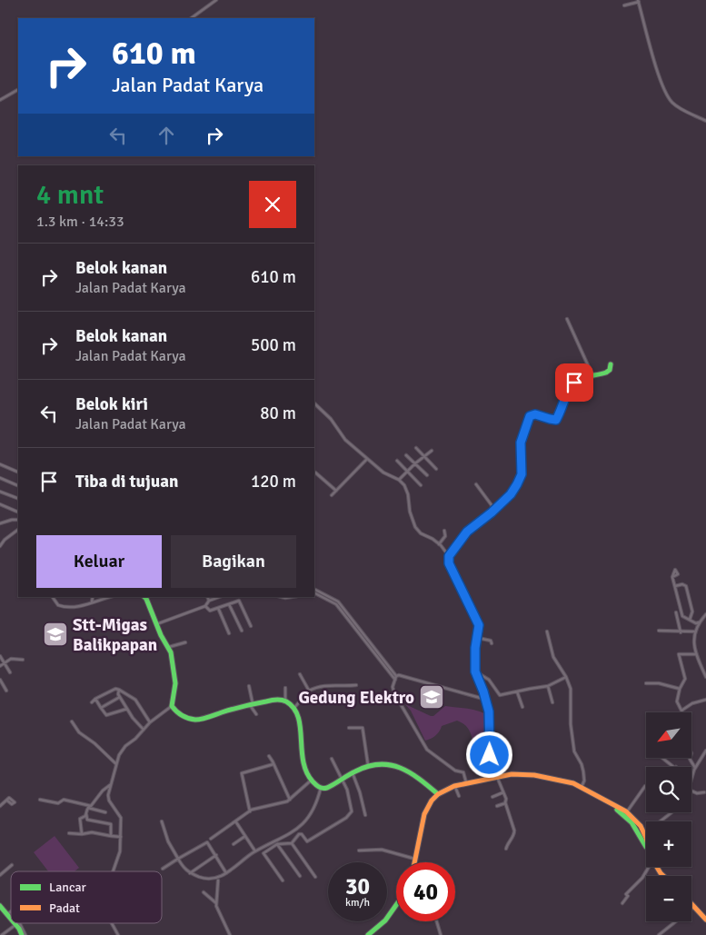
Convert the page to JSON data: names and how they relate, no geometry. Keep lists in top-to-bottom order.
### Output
{
  "places": {
    "school or university": ["Stt-Migas Balikpapan", "Gedung Elektro"]
  },
  "legend": ["Lancar", "Padat"],
  "north": "bottom left",
  "page": {
    "turn": ["610 m", "Jalan Padat Karya"],
    "heading": ["4 mnt", "1.3 km · 14:33"],
    "list": [
      {
        "name": "Belok kanan",
        "note": "Jalan Padat Karya",
        "value": "610 m"
      },
      {
        "name": "Belok kanan",
        "note": "Jalan Padat Karya",
        "value": "500 m"
      },
      {
        "name": "Belok kiri",
        "note": "Jalan Padat Karya",
        "value": "80 m"
      },
      {
        "name": "Tiba di tujuan",
        "value": "120 m"
      }
    ],
    "buttons": ["Keluar", "Bagikan"],
    "map_buttons": ["+", "−"],
    "speed": "30 km/h",
    "limit": "40"
  }
}
